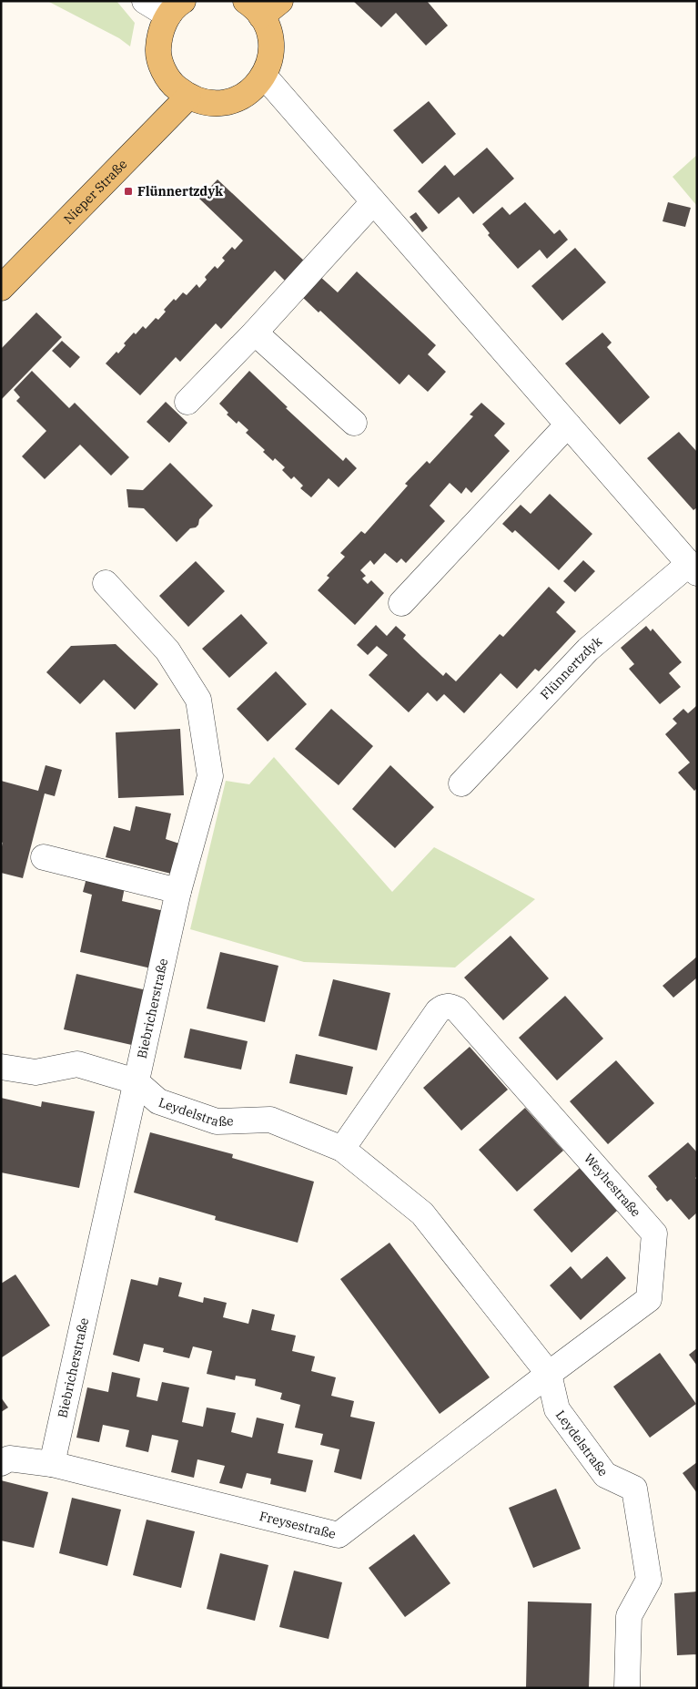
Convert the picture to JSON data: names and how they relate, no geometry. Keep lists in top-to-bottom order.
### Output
{
  "streets": {
    "main road": ["Nieper Straße"],
    "street": [
      "Flünnertzdyk",
      "Biebricherstraße",
      "Leydelstraße",
      "Weyhestraße",
      "Freysestraße"
    ]
  },
  "crossings": [
    ["Biebricherstraße", "Leydelstraße"],
    ["Biebricherstraße", "Freysestraße"],
    ["Leydelstraße", "Weyhestraße"],
    ["Leydelstraße", "Freysestraße"],
    ["Weyhestraße", "Freysestraße"]
  ],
  "places": {
    "transit": ["Flünnertzdyk"]
  }
}
